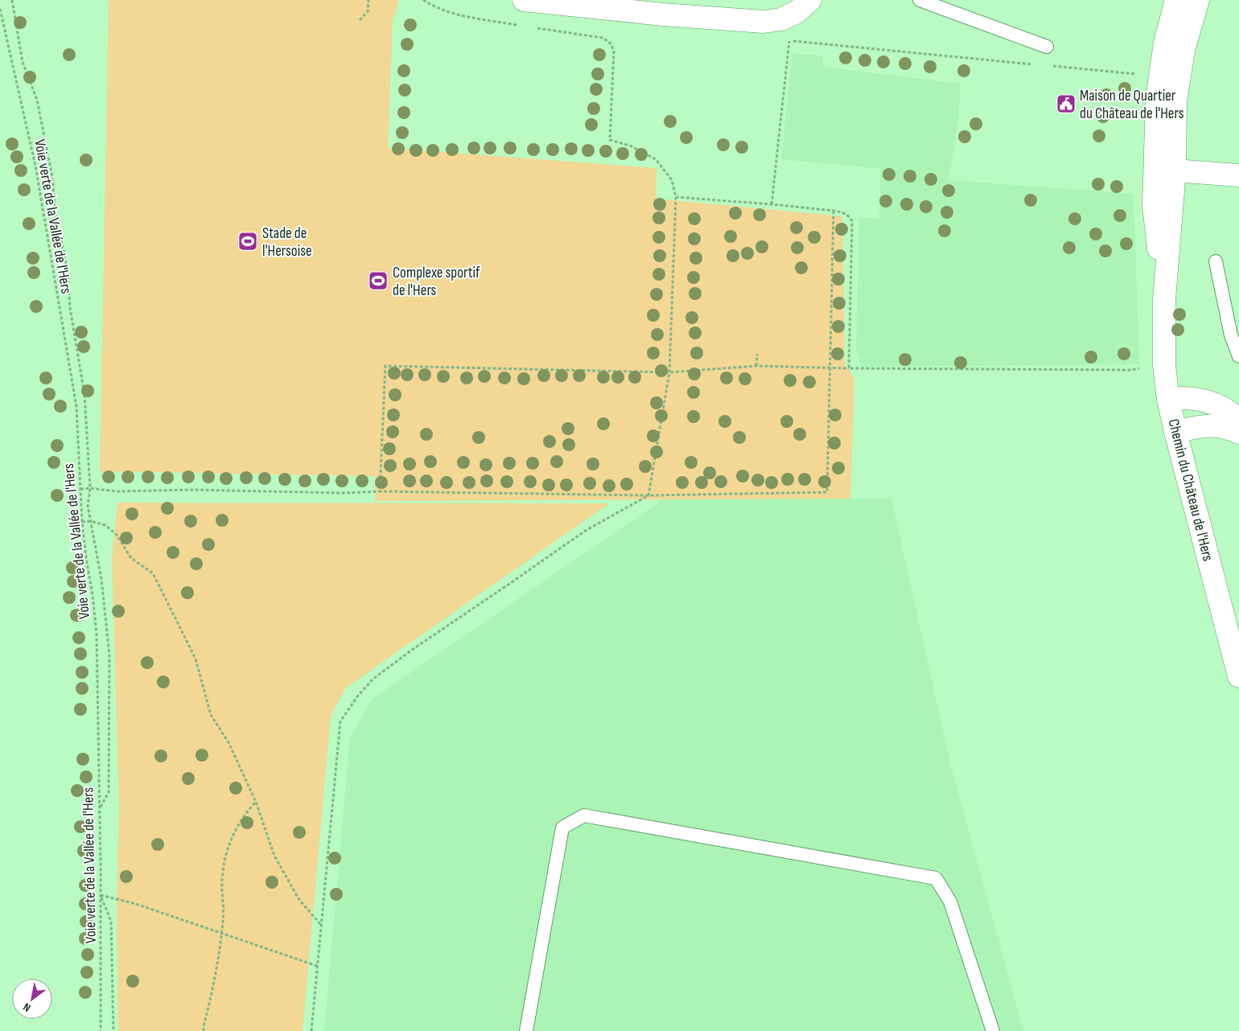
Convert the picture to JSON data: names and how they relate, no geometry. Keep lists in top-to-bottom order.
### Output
{
  "streets": {
    "street": ["Chemin du Château de l'Hers"],
    "path": ["Voie verte de la Vallée de l'Hers"]
  },
  "places": {
    "public building": ["Maison de Quartier du Château de l'Hers"],
    "sports": ["Stade de l'Hersoise", "Complexe sportif de l'Hers"]
  },
  "north": "bottom left"
}
